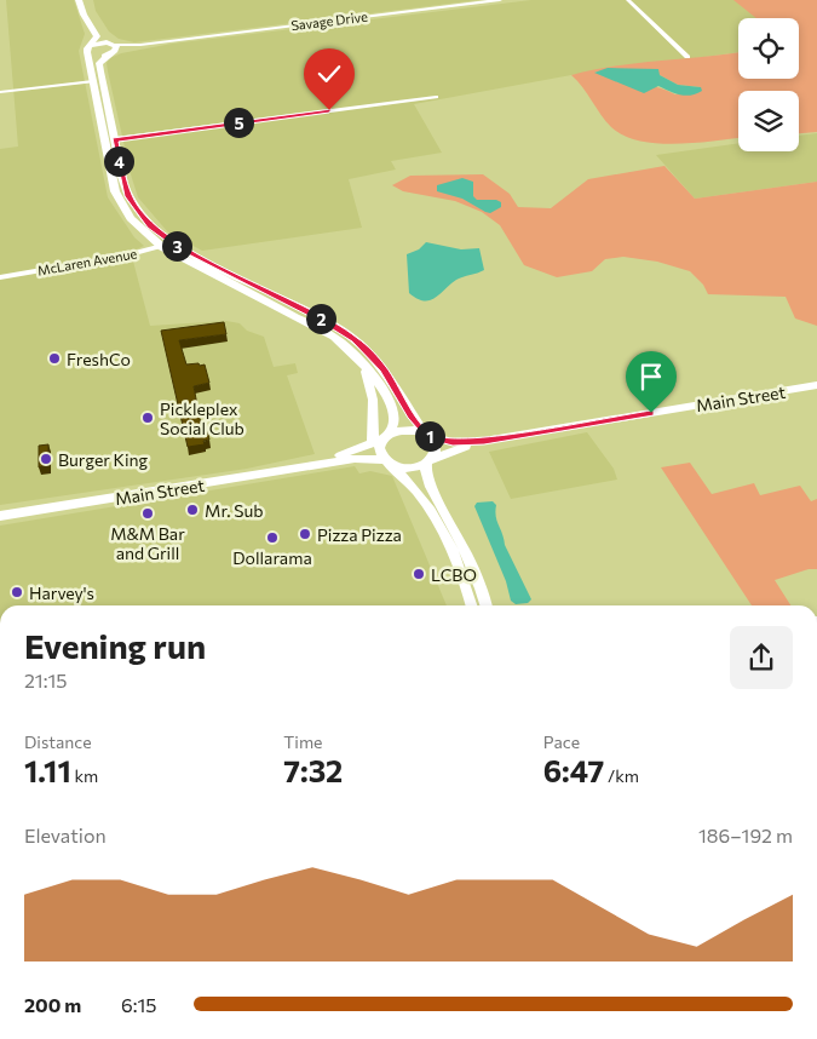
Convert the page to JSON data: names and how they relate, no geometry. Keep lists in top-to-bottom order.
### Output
{
  "streets": {
    "main road": ["Main Street"],
    "street": ["Savage Drive", "McLaren Avenue"]
  },
  "places": [
    "FreshCo",
    "Pickleplex Social Club",
    "Burger King",
    "Mr. Sub",
    "M&M Bar and Grill",
    "Pizza Pizza",
    "Dollarama",
    "LCBO",
    "Harvey's"
  ],
  "page": {
    "pins": [
      "5",
      "4",
      "3",
      "2",
      "1"
    ],
    "heading": ["Evening run", "21:15"],
    "stats": [
      ["Distance", "1.11 km"],
      ["Time", "7:32"],
      ["Pace", "6:47 /km"]
    ],
    "chart": ["Elevation", "186–192 m"],
    "list": [
      {
        "name": "200 m",
        "note": "6:15"
      }
    ]
  }
}
